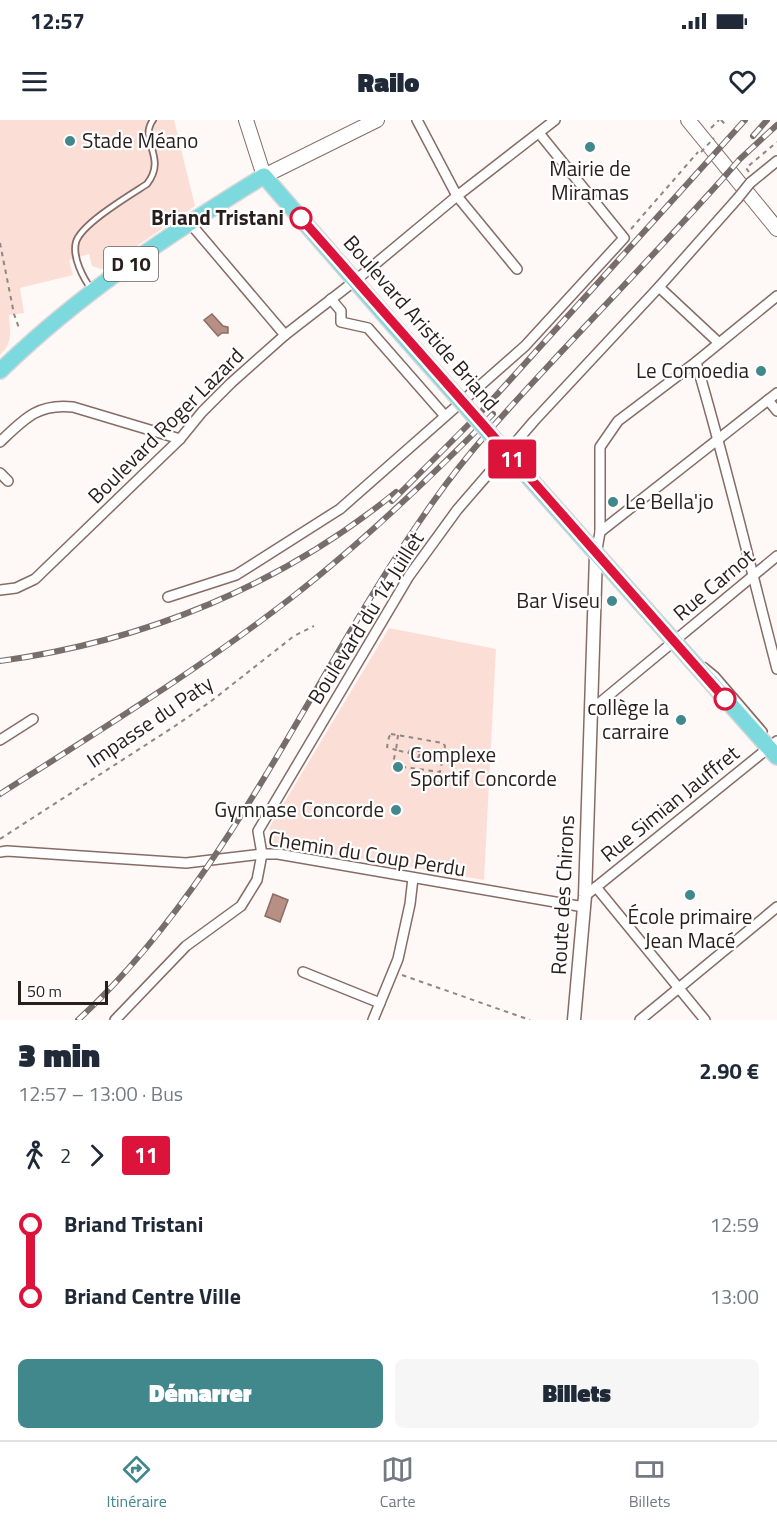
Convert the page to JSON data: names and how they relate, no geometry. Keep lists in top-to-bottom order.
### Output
{
  "streets": {
    "main road": ["D 10", "Boulevard Aristide Briand"],
    "street": [
      "Boulevard Roger Lazard",
      "Rue Carnot",
      "Boulevard du 14 Juillet",
      "Rue Simian Jauffret",
      "Chemin du Coup Perdu",
      "Route des Chirons"
    ],
    "path": ["Impasse du Paty"]
  },
  "crossings": [
    ["D 10", "Boulevard Aristide Briand"],
    ["Boulevard Aristide Briand", "Boulevard Roger Lazard"],
    ["Boulevard Aristide Briand", "Rue Carnot"],
    ["Boulevard Aristide Briand", "Rue Simian Jauffret"],
    ["Boulevard Aristide Briand", "Route des Chirons"],
    ["Rue Carnot", "Route des Chirons"],
    ["Boulevard du 14 Juillet", "Chemin du Coup Perdu"],
    ["Rue Simian Jauffret", "Chemin du Coup Perdu"],
    ["Rue Simian Jauffret", "Route des Chirons"],
    ["Chemin du Coup Perdu", "Route des Chirons"]
  ],
  "places": [
    "Stade Méano",
    "Mairie de Miramas",
    "Briand Tristani",
    "Le Comoedia",
    "Le Bella'jo",
    "Bar Viseu",
    "collège la carraire",
    "Complexe Sportif Concorde",
    "Gymnase Concorde",
    "École primaire Jean Macé"
  ],
  "lines": ["bus line 11"],
  "scale_bar": "50 m",
  "page": {
    "status": "12:57",
    "header": "Railo",
    "on_map": "11",
    "scale": "50 m",
    "heading": ["3 min", "12:57 – 13:00 · Bus", "2.90 €"],
    "legs": ["2", "11"],
    "list": [
      {
        "name": "Briand Tristani",
        "value": "12:59"
      },
      {
        "name": "Briand Centre Ville",
        "value": "13:00"
      }
    ],
    "buttons": ["Démarrer", "Billets"],
    "tabs": ["Itinéraire", "Carte", "Billets"]
  }
}
